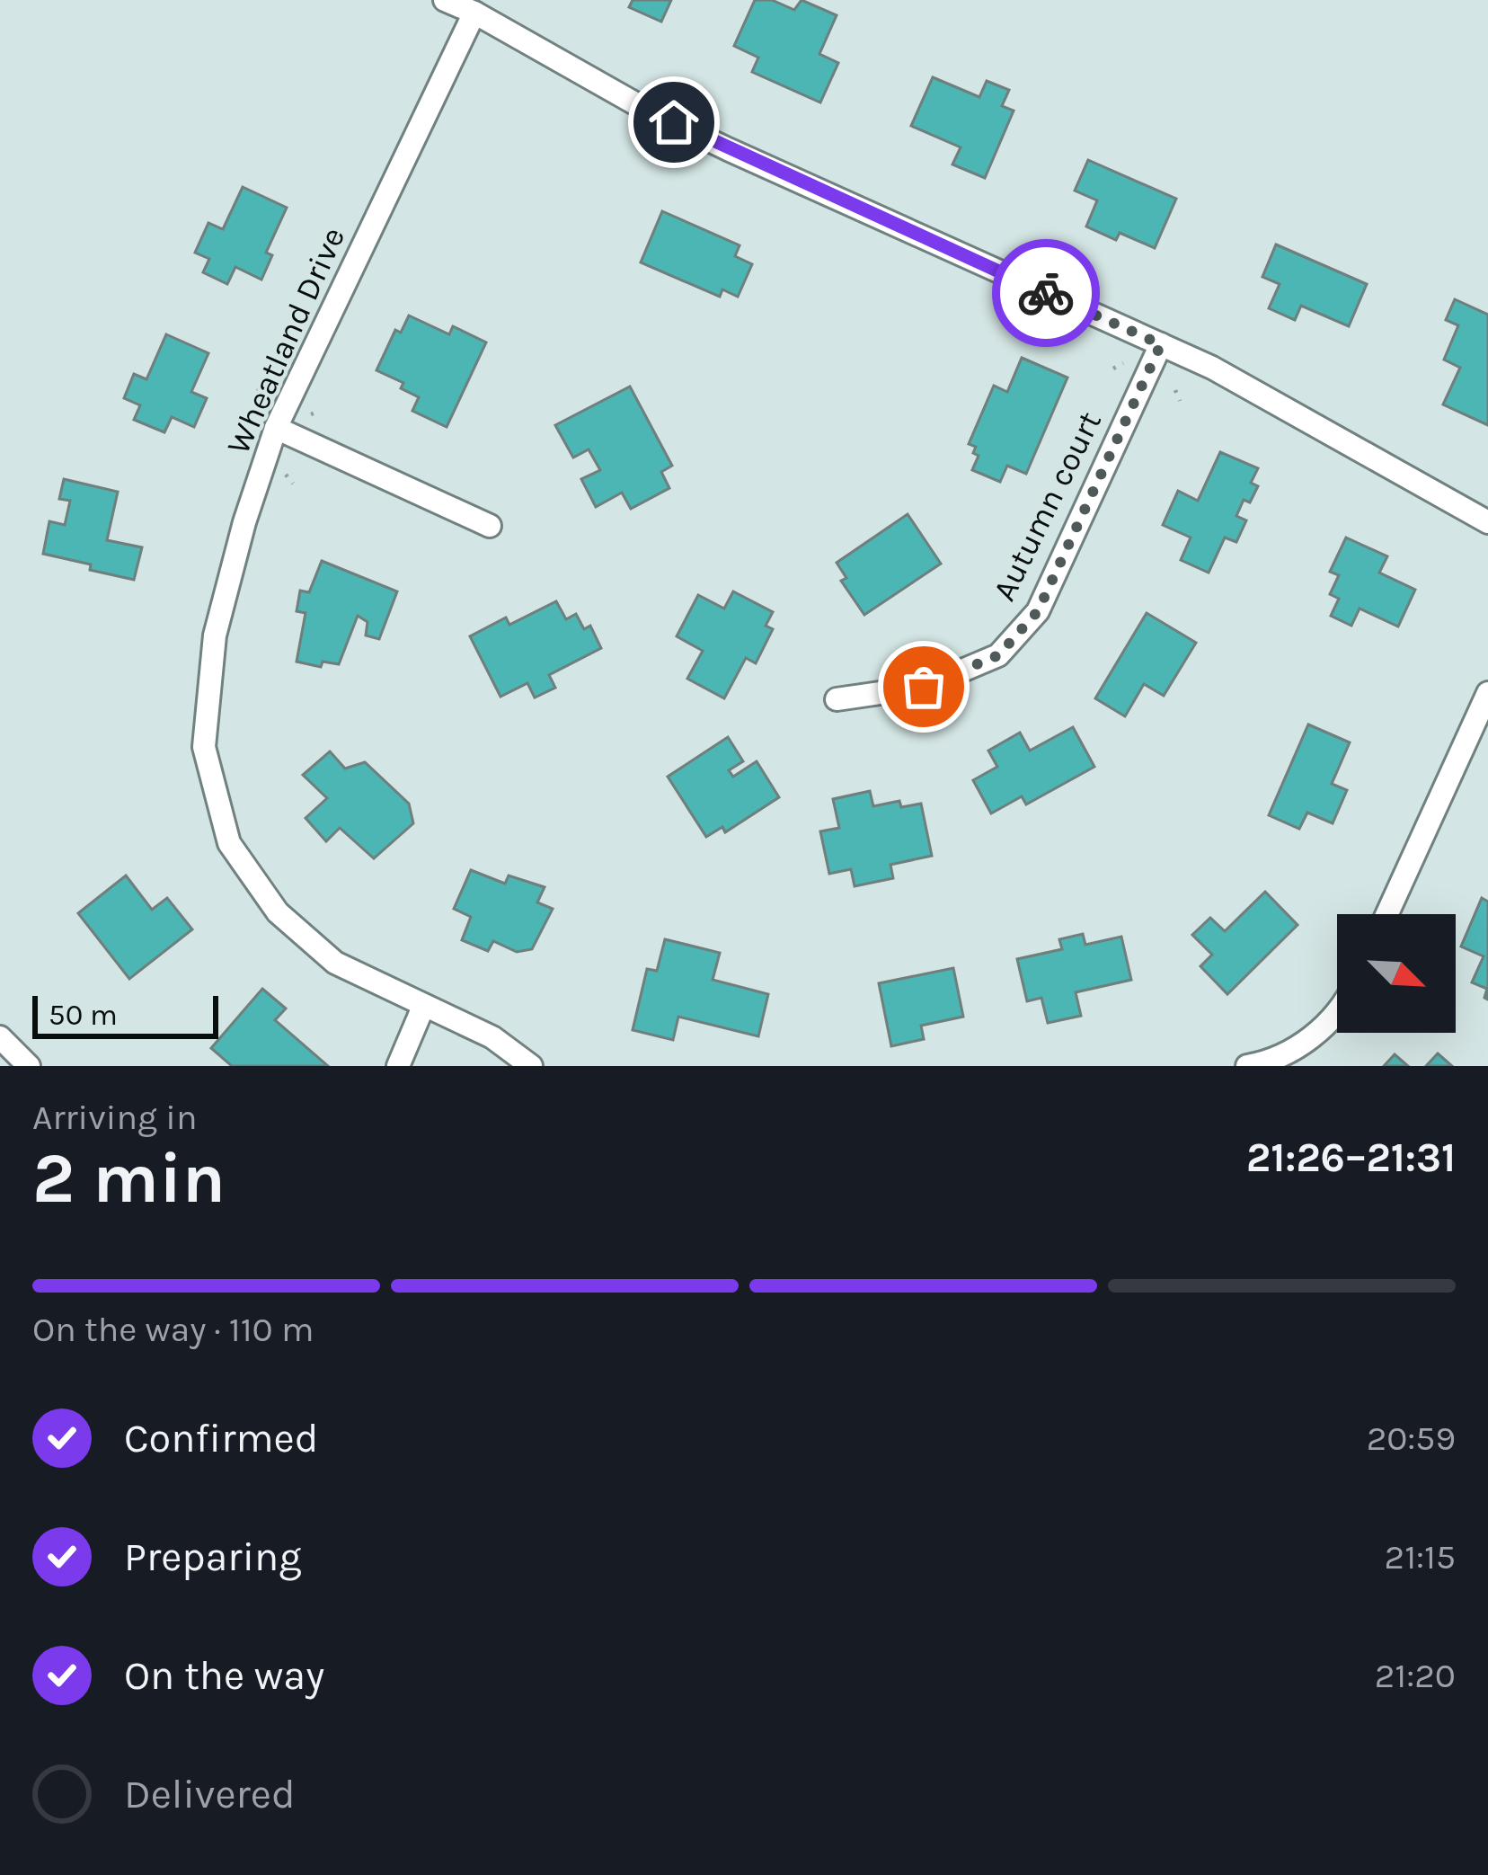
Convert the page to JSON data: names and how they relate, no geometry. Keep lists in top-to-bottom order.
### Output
{
  "streets": {
    "street": ["Wheatland Drive", "Autumn court"]
  },
  "scale_bar": "50 m",
  "north": "bottom right",
  "page": {
    "scale": "50 m",
    "heading": ["2 min", "Arriving in", "21:26–21:31"],
    "bar": "On the way · 110 m",
    "list": [
      ["Confirmed", "20:59"],
      ["Preparing", "21:15"],
      ["On the way", "21:20"],
      "Delivered"
    ]
  }
}
